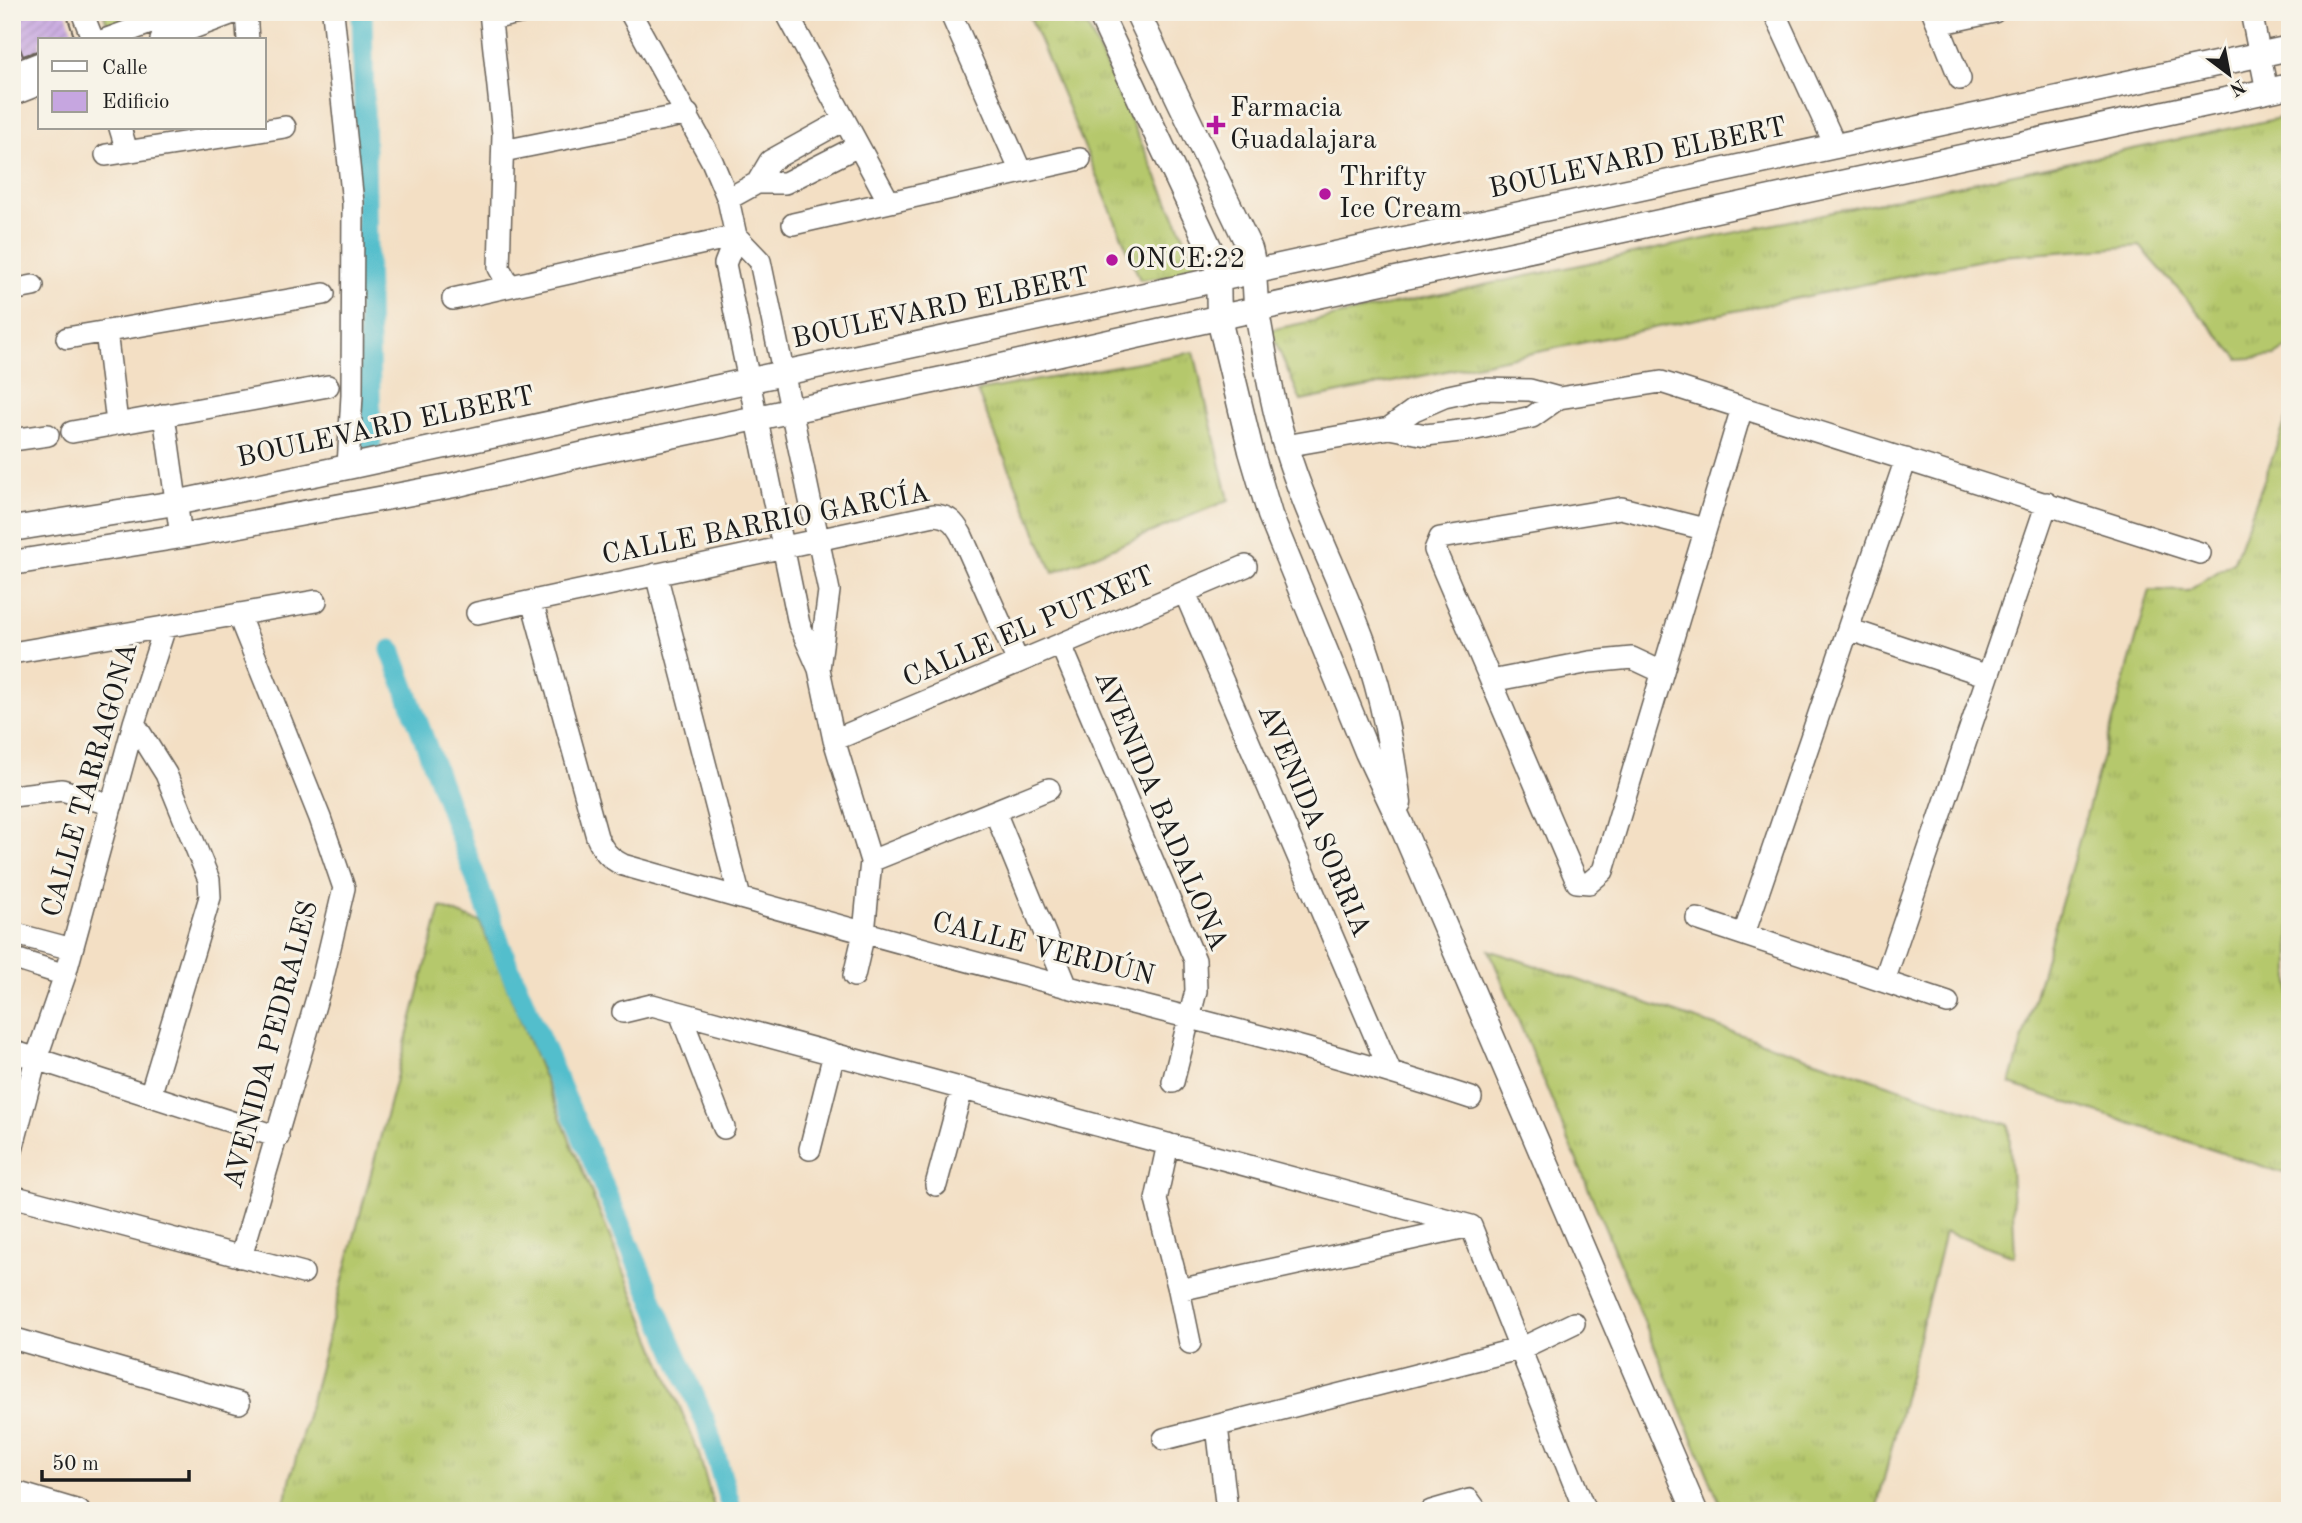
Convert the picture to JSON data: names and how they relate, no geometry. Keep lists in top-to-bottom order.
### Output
{
  "streets": {
    "street": [
      "BOULEVARD ELBERT",
      "CALLE BARRIO GARCÍA",
      "CALLE EL PUTXET",
      "CALLE TARRAGONA",
      "AVENIDA BADALONA",
      "AVENIDA SORRIA",
      "CALLE VERDÚN",
      "AVENIDA PEDRALES"
    ]
  },
  "crossings": [
    ["CALLE BARRIO GARCÍA", "CALLE EL PUTXET"],
    ["CALLE BARRIO GARCÍA", "CALLE VERDÚN"],
    ["CALLE EL PUTXET", "AVENIDA BADALONA"],
    ["CALLE EL PUTXET", "AVENIDA SORRIA"],
    ["AVENIDA BADALONA", "CALLE VERDÚN"],
    ["AVENIDA SORRIA", "CALLE VERDÚN"]
  ],
  "places": {
    "health": ["Farmacia Guadalajara"],
    "other": ["Thrifty Ice Cream", "ONCE:22"]
  },
  "legend": ["Calle", "Edificio"],
  "scale_bar": "50 m",
  "north": "bottom right"
}
